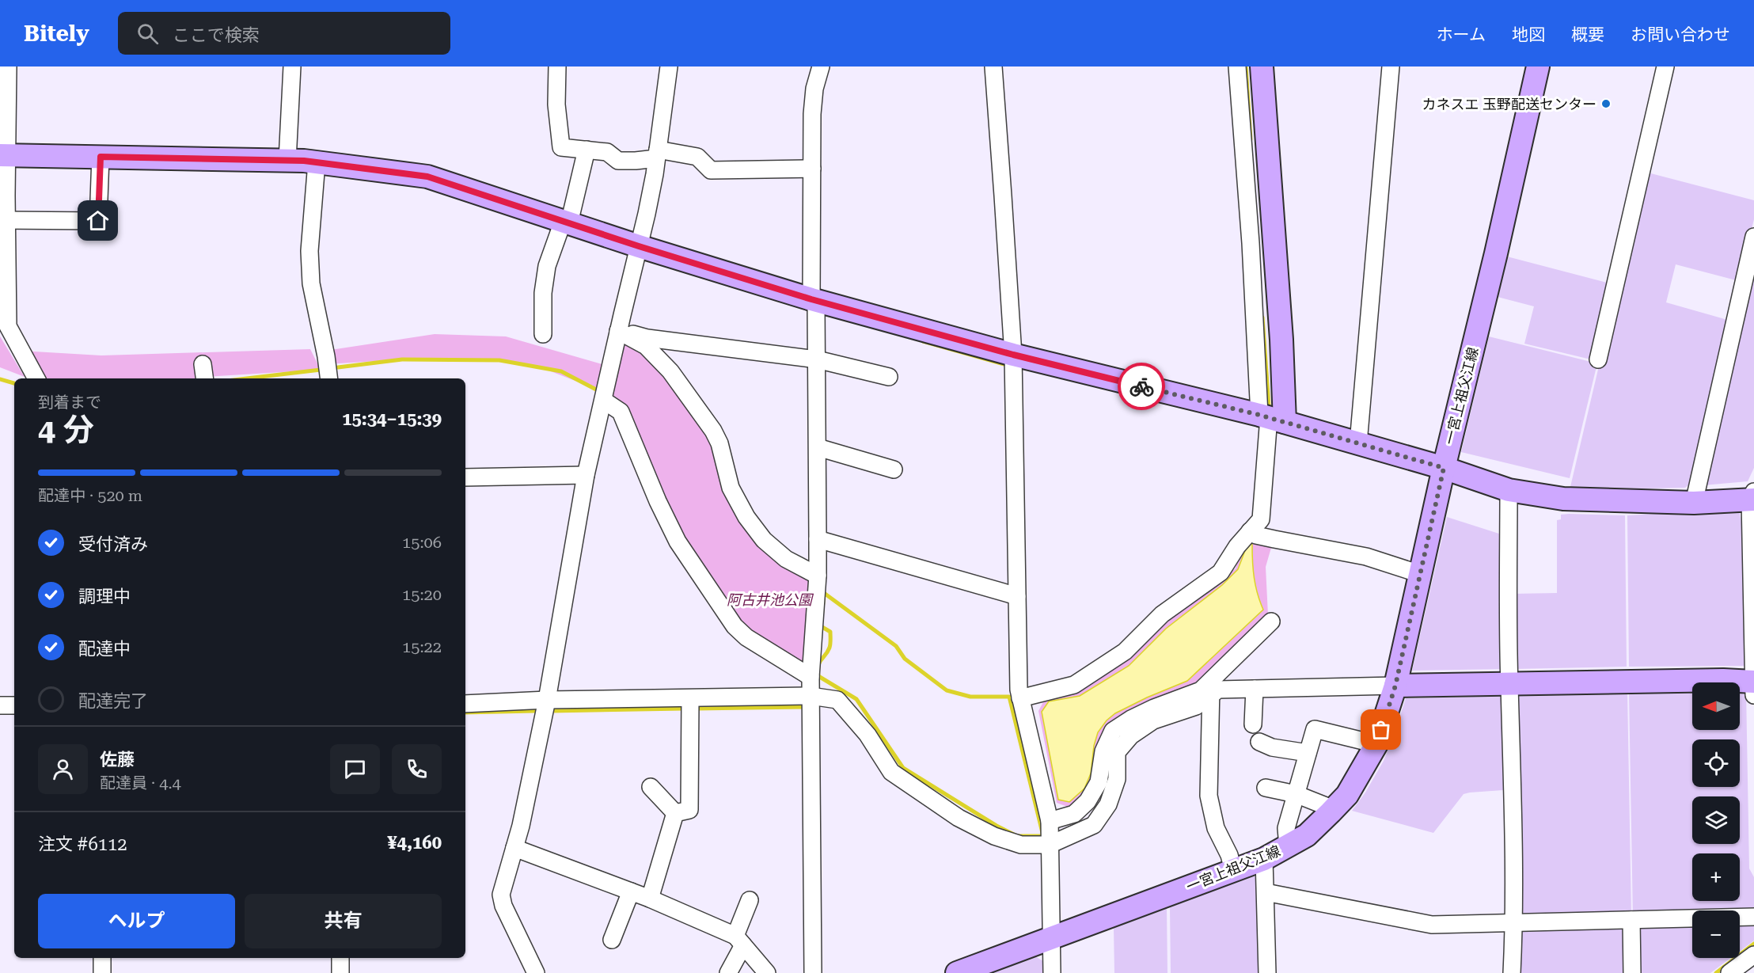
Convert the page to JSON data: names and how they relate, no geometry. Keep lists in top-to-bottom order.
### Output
{
  "streets": {
    "street": ["一宮上祖父江線"]
  },
  "parks": ["阿古井池公園"],
  "places": ["カネスエ 玉野配送センター"],
  "north": "left",
  "page": {
    "header": "Bitely",
    "search": "ここで検索",
    "nav": [
      "ホーム",
      "地図",
      "概要",
      "お問い合わせ"
    ],
    "heading": ["4 分", "到着まで", "15:34–15:39"],
    "panel": [
      "佐藤",
      "配達員 · 4.4",
      "注文 #6112",
      "¥4,160"
    ],
    "bar": "配達中 · 520 m",
    "list": [
      ["受付済み", "15:06"],
      ["調理中", "15:20"],
      ["配達中", "15:22"],
      "配達完了"
    ],
    "map_buttons": ["+", "−"],
    "buttons": ["ヘルプ", "共有"]
  }
}
